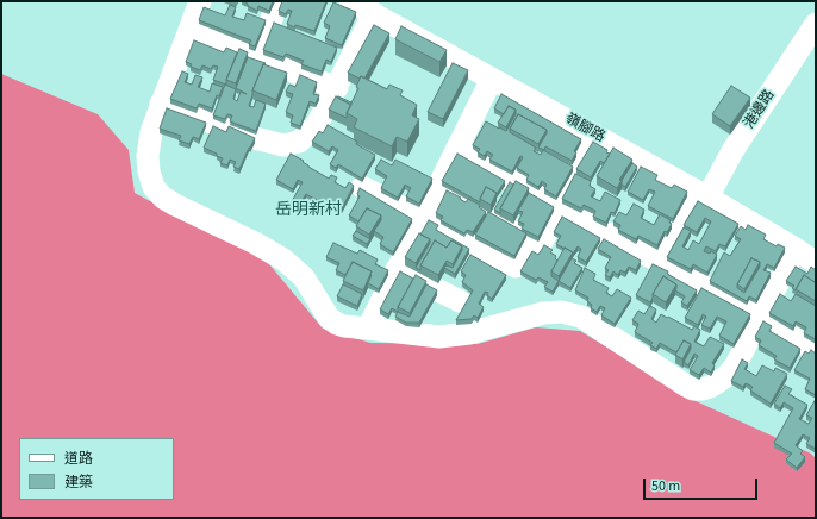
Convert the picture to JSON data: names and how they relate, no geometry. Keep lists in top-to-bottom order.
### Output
{
  "streets": {
    "street": ["港邊路", "嶺腳路"]
  },
  "crossings": [
    ["港邊路", "嶺腳路"]
  ],
  "districts": ["岳明新村"],
  "legend": ["道路", "建築"],
  "scale_bar": "50 m"
}
